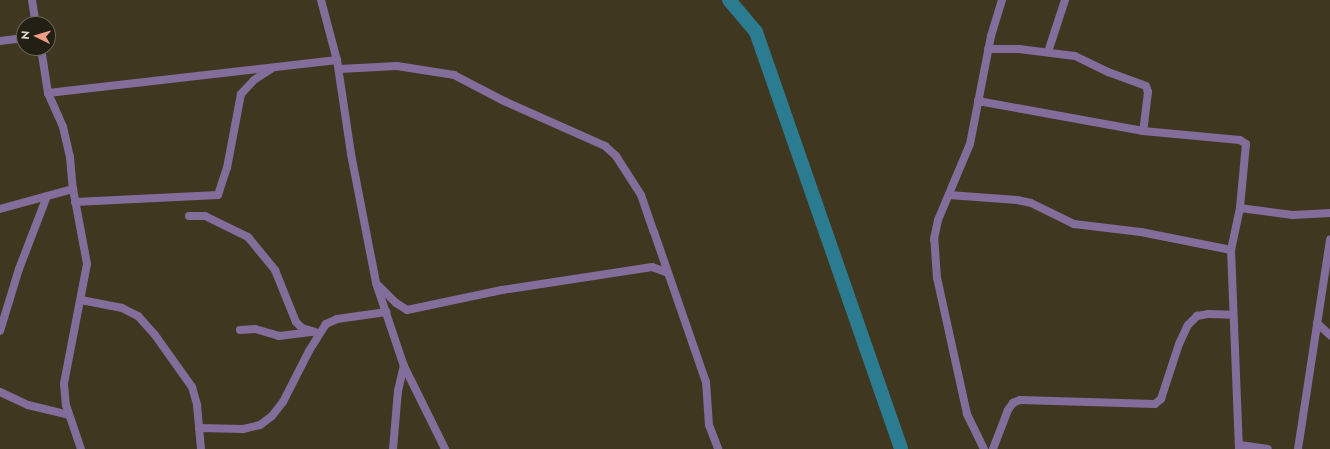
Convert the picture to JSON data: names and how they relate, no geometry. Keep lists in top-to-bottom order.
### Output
{
  "north": "left"
}
